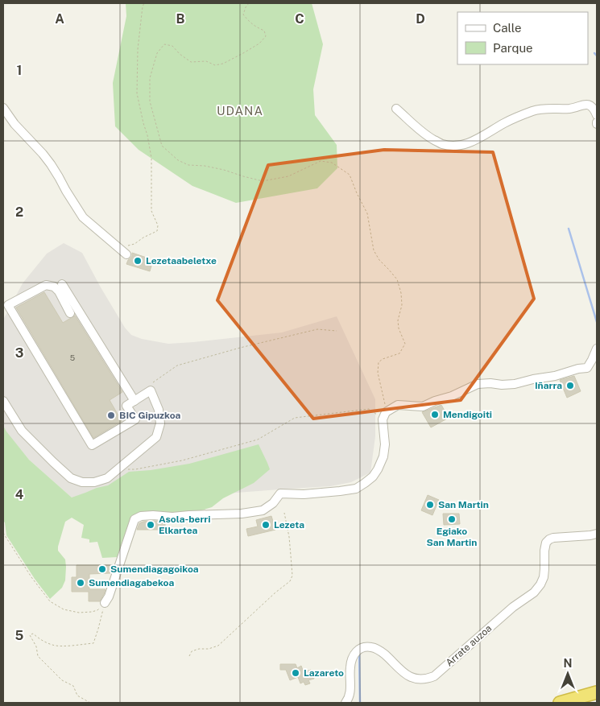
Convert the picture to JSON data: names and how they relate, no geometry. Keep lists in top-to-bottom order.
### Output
{
  "streets": {
    "street": ["Arrate auzoa"]
  },
  "districts": ["UDANA"],
  "places": [
    "Lezetaabeletxe",
    "Iñarra",
    "Mendigoiti",
    "BIC Gipuzkoa",
    "San Martin",
    "Egiako San Martin",
    "Asola-berri Elkartea",
    "Lezeta",
    "Sumendiagagoikoa",
    "Sumendiagabekoa",
    "Lazareto"
  ],
  "house_numbers": ["5"],
  "legend": ["Calle", "Parque"],
  "north": "top",
  "grid": {
    "columns": [
      "A",
      "B",
      "C",
      "D"
    ],
    "rows": [
      "1",
      "2",
      "3",
      "4",
      "5"
    ]
  }
}
